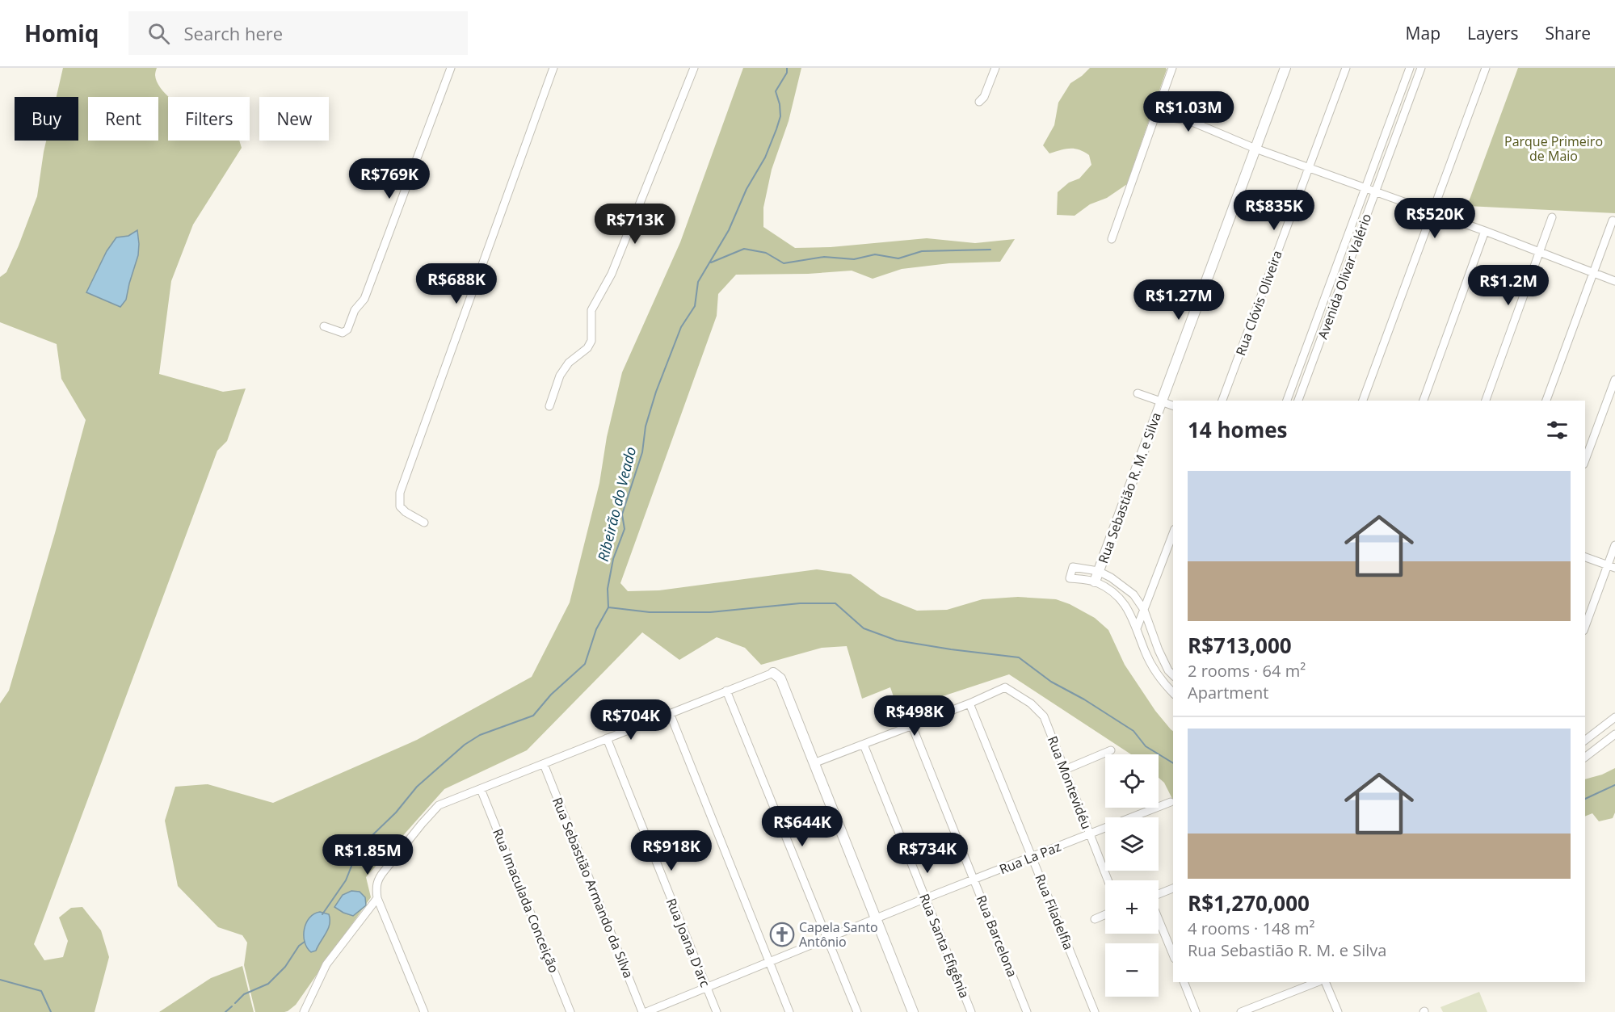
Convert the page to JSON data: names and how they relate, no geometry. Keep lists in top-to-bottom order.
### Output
{
  "streets": {
    "street": [
      "Avenida Olivar Valério",
      "Rua Clóvis Oliveira",
      "Rua Sebastião R. M. e Silva",
      "Rua Montevidéu",
      "Rua La Paz",
      "Rua Sebastião Armando da Silva",
      "Rua Imaculada Conceição",
      "Rua Filadelfia",
      "Rua Barcelona",
      "Rua Joana D'arc",
      "Rua Santa Efigênia"
    ]
  },
  "crossings": [
    ["Rua Montevidéu", "Rua La Paz"],
    ["Rua Montevidéu", "Rua Filadelfia"],
    ["Rua La Paz", "Rua Filadelfia"],
    ["Rua La Paz", "Rua Barcelona"],
    ["Rua La Paz", "Rua Joana D'arc"],
    ["Rua La Paz", "Rua Santa Efigênia"]
  ],
  "water": ["Ribeirão do Veado"],
  "parks": ["Parque Primeiro de Maio"],
  "places": {
    "church": ["Capela Santo Antônio"]
  },
  "page": {
    "header": "Homiq",
    "search": "Search here",
    "nav": ["Map", "Layers", "Share"],
    "price": [
      "R$1.03M",
      "R$769K",
      "R$835K",
      "R$520K",
      "R$713K",
      "R$688K",
      "R$1.2M",
      "R$1.27M",
      "R$498K",
      "R$704K",
      "R$644K",
      "R$918K",
      "R$734K",
      "R$1.85M"
    ],
    "chip": [
      "Buy",
      "Rent",
      "Filters",
      "New"
    ],
    "heading": "14 homes",
    "list": [
      {
        "name": "R$713,000",
        "note": "2 rooms · 64 m² · Apartment"
      },
      {
        "name": "R$1,270,000",
        "note": "4 rooms · 148 m² · Rua Sebastião R. M. e Silva"
      }
    ],
    "map_buttons": ["+", "−"]
  }
}
